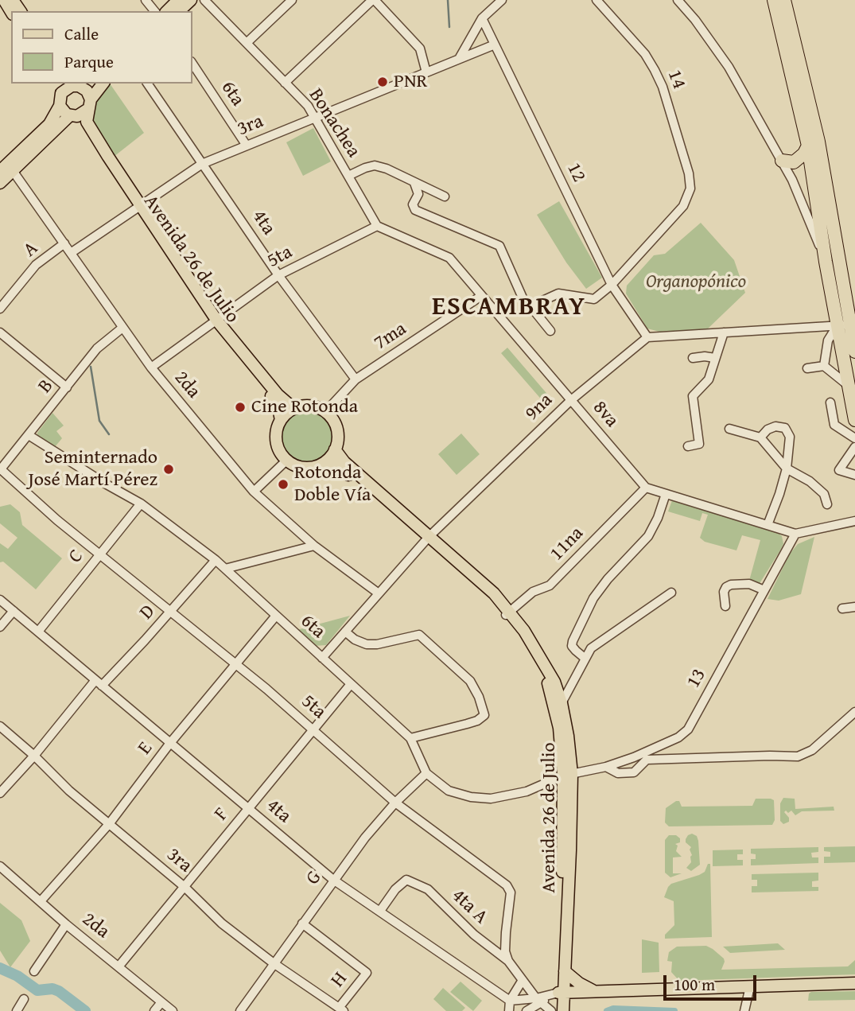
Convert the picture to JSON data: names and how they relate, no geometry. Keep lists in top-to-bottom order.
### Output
{
  "streets": {
    "main road": ["Avenida 26 de Julio"],
    "street": [
      "14",
      "6ta",
      "Bonachea",
      "3ra",
      "12",
      "4ta",
      "A",
      "5ta",
      "7ma",
      "2da",
      "B",
      "9na",
      "8va",
      "11na",
      "C",
      "D",
      "13",
      "E",
      "F",
      "G",
      "4ta A",
      "H"
    ]
  },
  "crossings": [
    ["14", "12"],
    ["6ta", "3ra"],
    ["6ta", "Avenida 26 de Julio"],
    ["6ta", "B"],
    ["6ta", "9na"],
    ["6ta", "C"],
    ["6ta", "D"],
    ["6ta", "13"],
    ["6ta", "E"],
    ["6ta", "F"],
    ["6ta", "G"],
    ["Bonachea", "3ra"],
    ["Bonachea", "5ta"],
    ["Bonachea", "8va"],
    ["3ra", "12"],
    ["3ra", "4ta"],
    ["3ra", "Avenida 26 de Julio"],
    ["3ra", "2da"],
    ["3ra", "D"],
    ["3ra", "E"],
    ["3ra", "F"],
    ["3ra", "G"],
    ["3ra", "H"],
    ["12", "9na"],
    ["4ta", "5ta"],
    ["4ta", "7ma"],
    ["4ta", "C"],
    ["4ta", "D"],
    ["4ta", "E"],
    ["4ta", "F"],
    ["4ta", "G"],
    ["4ta", "4ta A"],
    ["A", "2da"],
    ["5ta", "Avenida 26 de Julio"],
    ["5ta", "2da"],
    ["5ta", "B"],
    ["5ta", "8va"],
    ["5ta", "C"],
    ["5ta", "D"],
    ["5ta", "E"],
    ["5ta", "F"],
    ["5ta", "G"],
    ["5ta", "4ta A"],
    ["Avenida 26 de Julio", "7ma"],
    ["Avenida 26 de Julio", "9na"],
    ["Avenida 26 de Julio", "11na"],
    ["Avenida 26 de Julio", "13"],
    ["7ma", "8va"],
    ["2da", "B"],
    ["2da", "9na"],
    ["2da", "E"],
    ["2da", "F"],
    ["9na", "8va"],
    ["8va", "11na"],
    ["G", "H"]
  ],
  "districts": ["ESCAMBRAY"],
  "parks": ["Organopónico"],
  "places": [
    "PNR",
    "Cine Rotonda",
    "Seminternado José Martí Pérez",
    "Rotonda Doble Vía"
  ],
  "legend": ["Calle", "Parque"],
  "scale_bar": "100 m"
}
